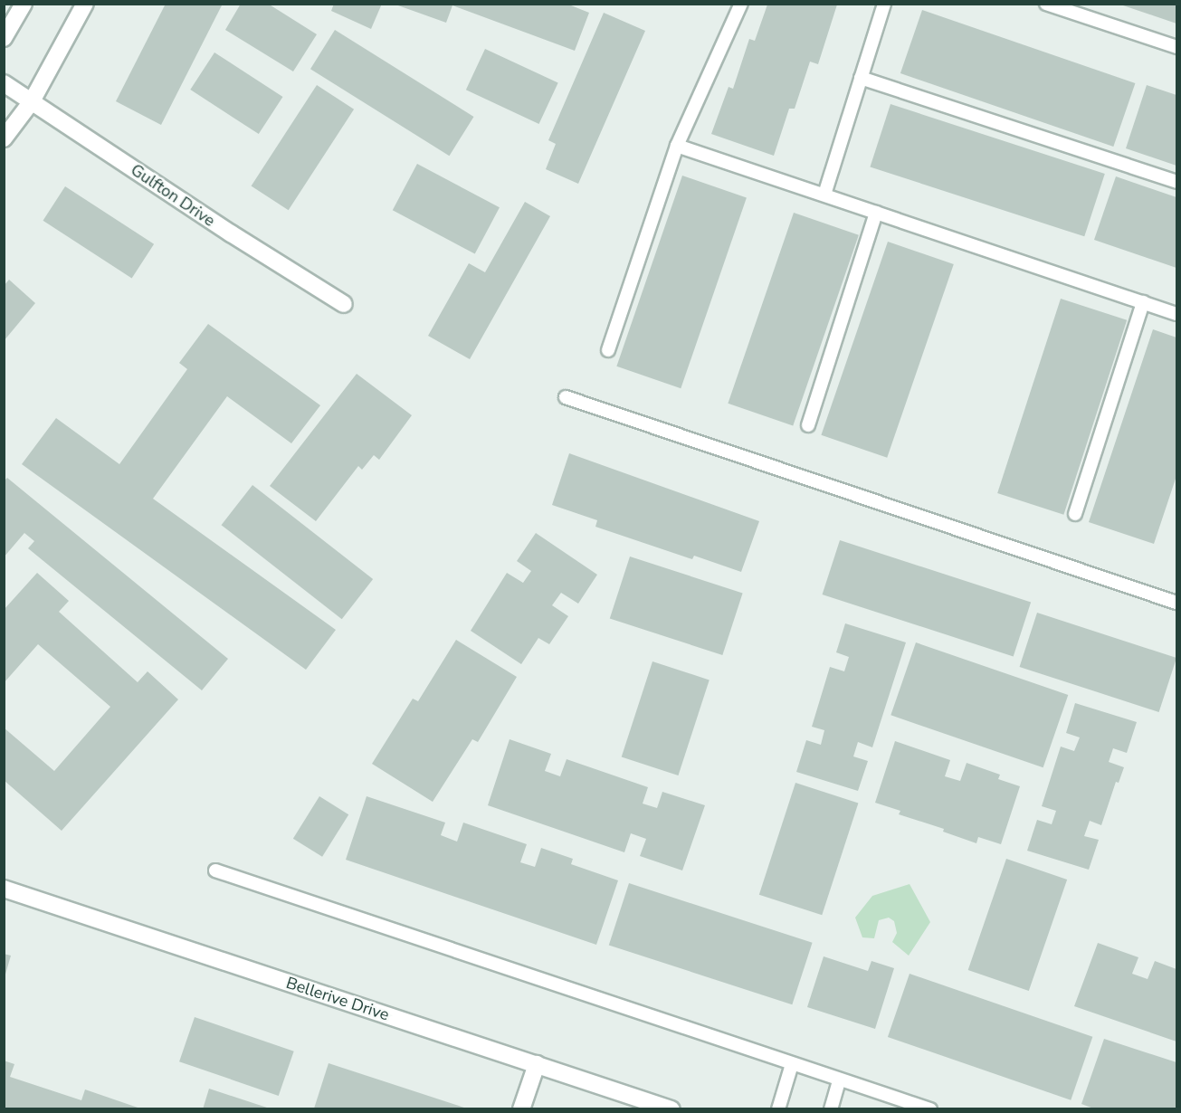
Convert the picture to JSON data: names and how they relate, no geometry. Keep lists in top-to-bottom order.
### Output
{
  "streets": {
    "street": ["Gulfton Drive", "Bellerive Drive"]
  }
}
